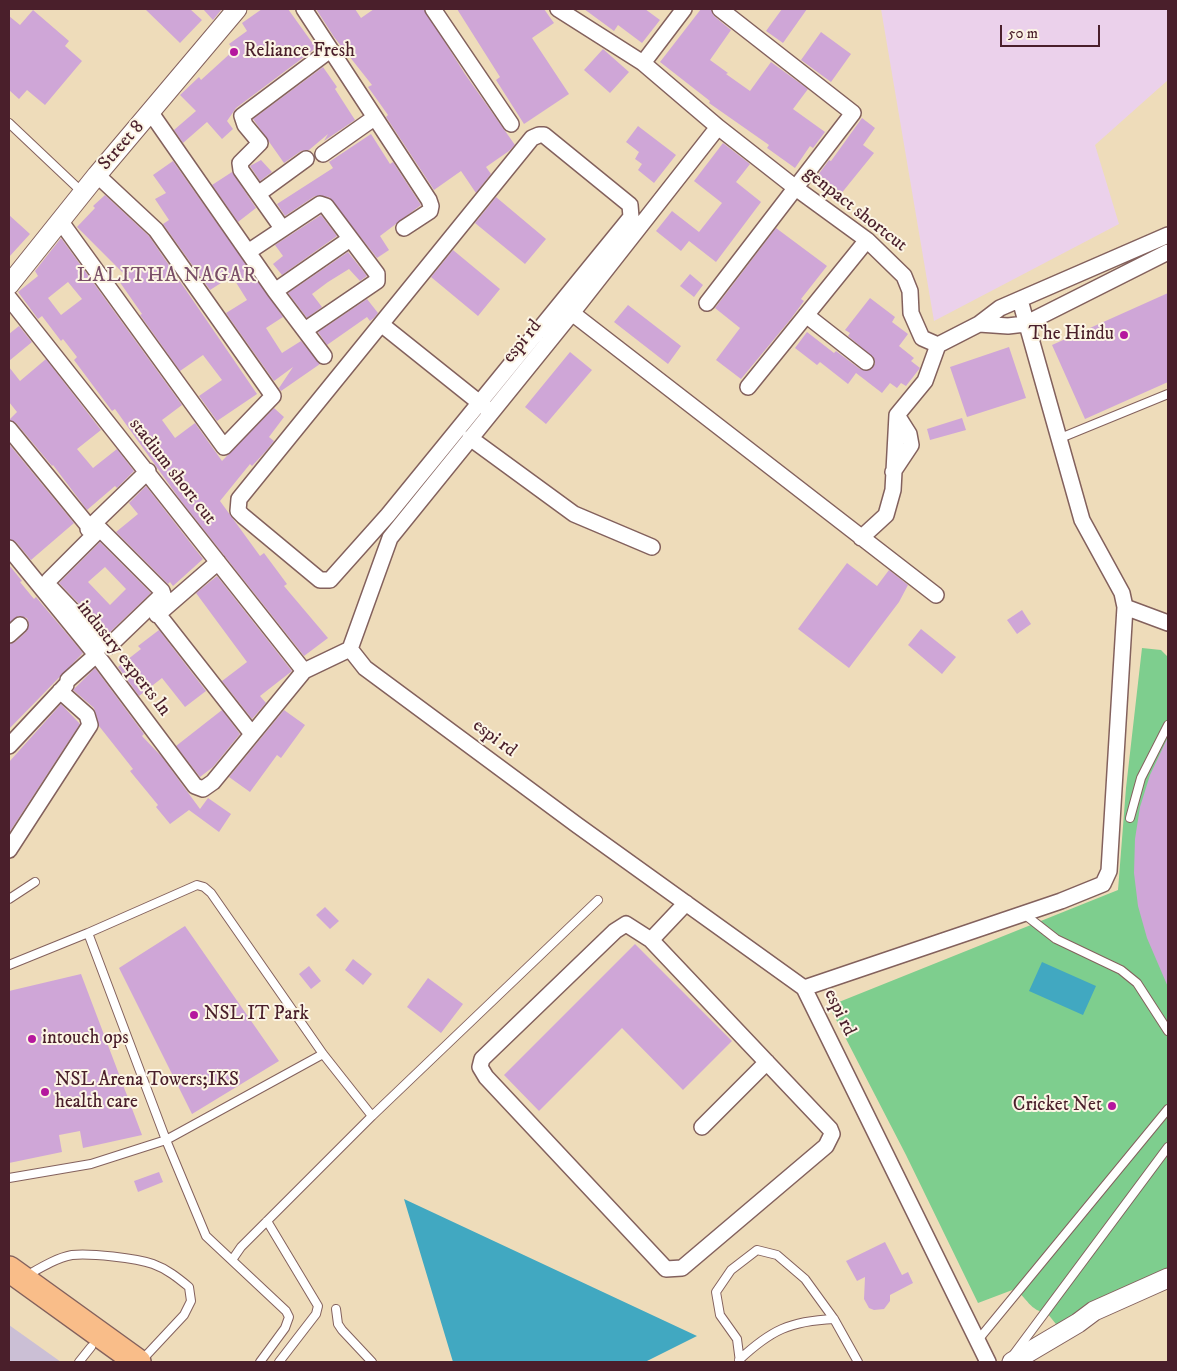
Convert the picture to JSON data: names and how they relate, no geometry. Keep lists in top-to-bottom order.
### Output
{
  "streets": {
    "street": [
      "Street 8",
      "genpact shortcut",
      "espi rd",
      "stadium short cut",
      "industry experts ln"
    ]
  },
  "crossings": [
    ["genpact shortcut", "espi rd"]
  ],
  "districts": ["LALITHA NAGAR"],
  "places": [
    "Reliance Fresh",
    "The Hindu",
    "NSL IT Park",
    "intouch ops",
    "NSL Arena Towers;IKS health care",
    "Cricket Net"
  ],
  "scale_bar": "50 m"
}
